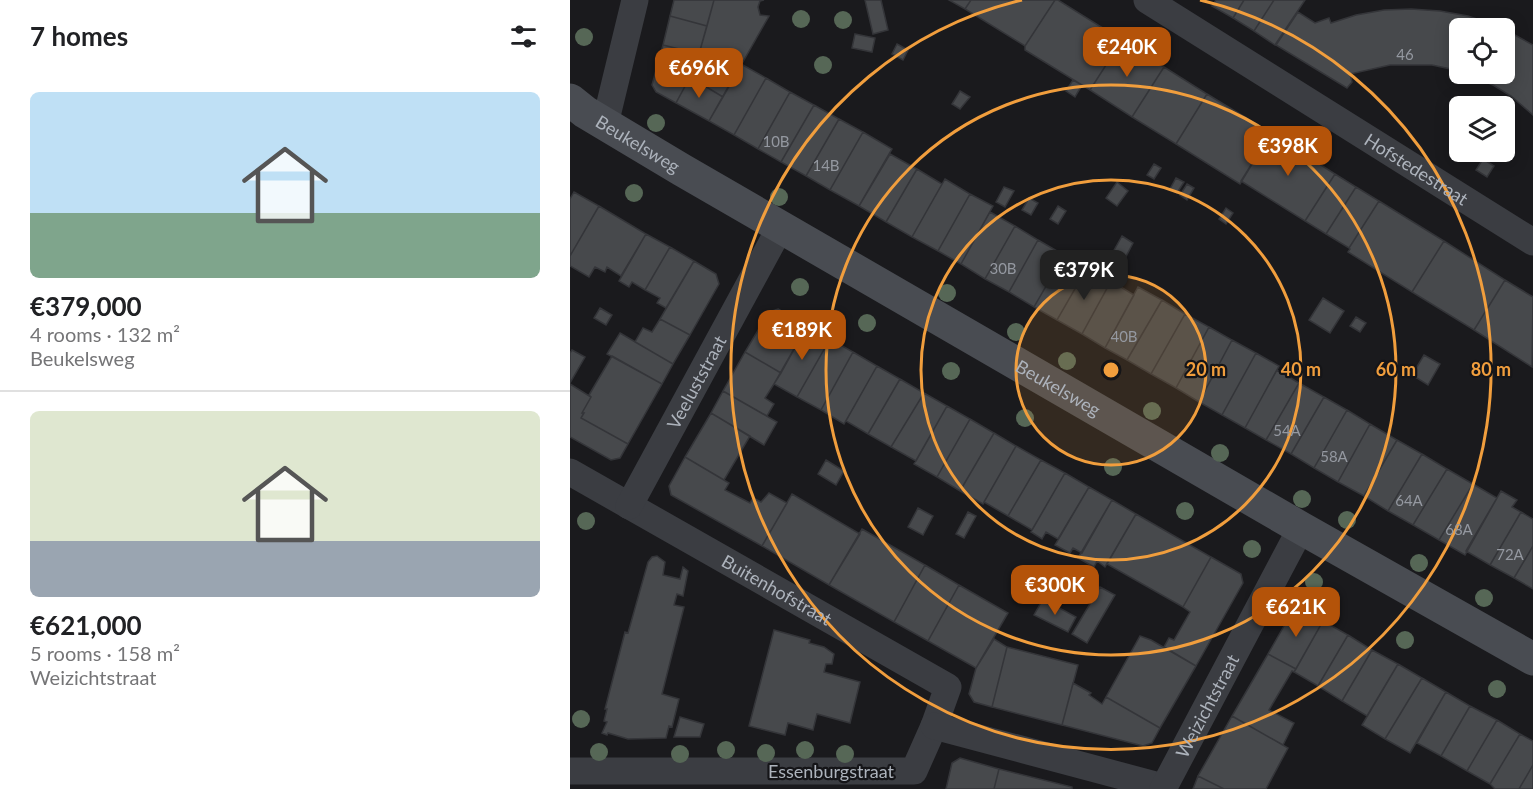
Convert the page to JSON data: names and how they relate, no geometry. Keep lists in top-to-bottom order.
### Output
{
  "streets": {
    "main road": ["Beukelsweg"],
    "street": [
      "Hofstedestraat",
      "Veeluststraat",
      "Buitenhofstraat",
      "Weizichtstraat",
      "Essenburgstraat"
    ]
  },
  "crossings": [
    ["Beukelsweg", "Veeluststraat"],
    ["Beukelsweg", "Weizichtstraat"],
    ["Veeluststraat", "Buitenhofstraat"],
    ["Buitenhofstraat", "Essenburgstraat"]
  ],
  "house_numbers": [
    "46",
    "10B",
    "14B",
    "30B",
    "40B",
    "54A",
    "58A",
    "64A",
    "68A",
    "72A"
  ],
  "page": {
    "heading": "7 homes",
    "price": [
      "€240K",
      "€696K",
      "€398K",
      "€379K",
      "€189K",
      "€300K",
      "€621K"
    ],
    "list": [
      {
        "name": "€379,000",
        "note": "4 rooms · 132 m² · Beukelsweg"
      },
      {
        "name": "€621,000",
        "note": "5 rooms · 158 m² · Weizichtstraat"
      }
    ]
  },
  "rings": [
    "20 m",
    "40 m",
    "60 m",
    "80 m"
  ]
}
